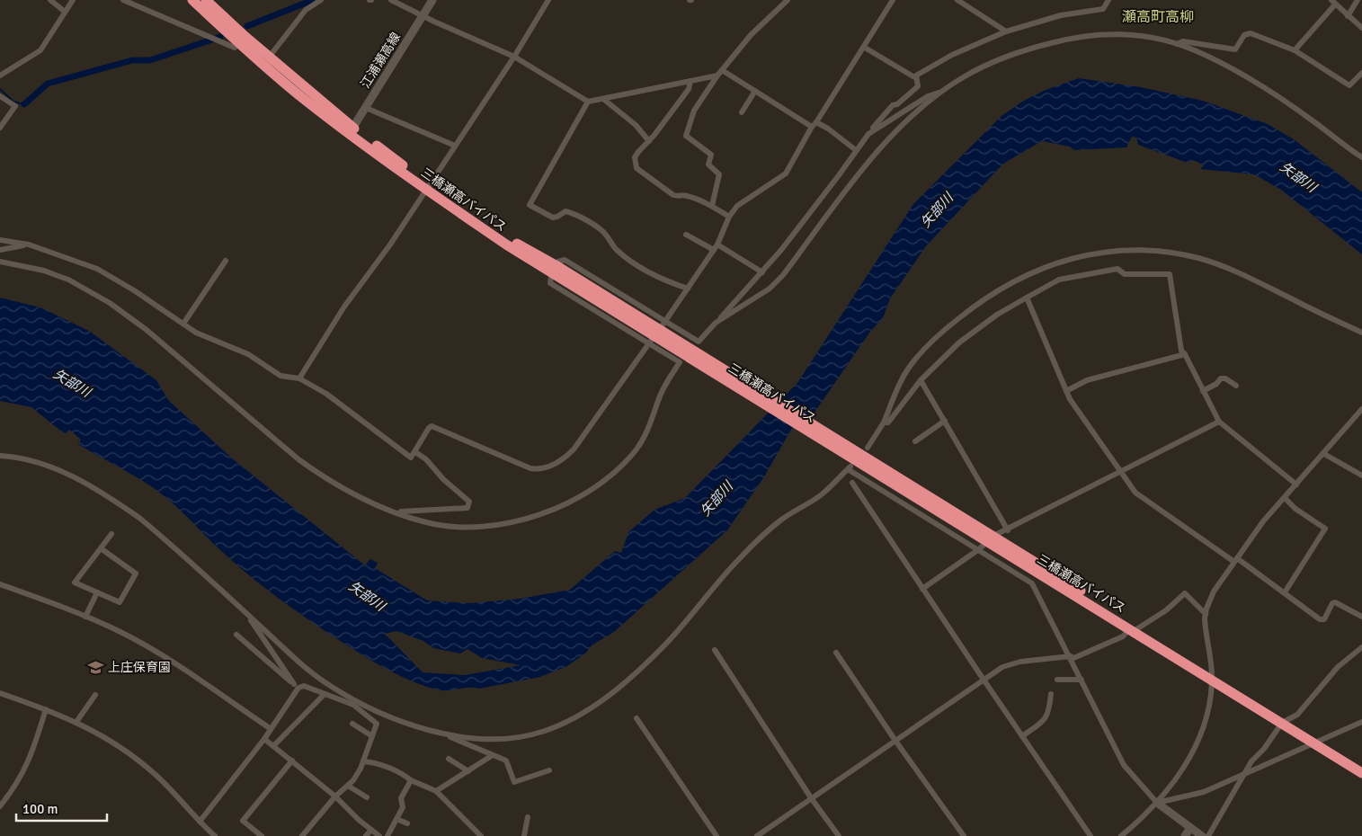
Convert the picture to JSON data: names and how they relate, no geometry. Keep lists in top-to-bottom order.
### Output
{
  "streets": {
    "highway": ["三橋瀬高バイパス"],
    "main road": ["江浦瀬高線"]
  },
  "crossings": [
    ["江浦瀬高線", "三橋瀬高バイパス"]
  ],
  "districts": ["瀬高町高柳"],
  "water": ["矢部川"],
  "places": {
    "school or university": ["上庄保育園"]
  },
  "scale_bar": "100 m"
}
